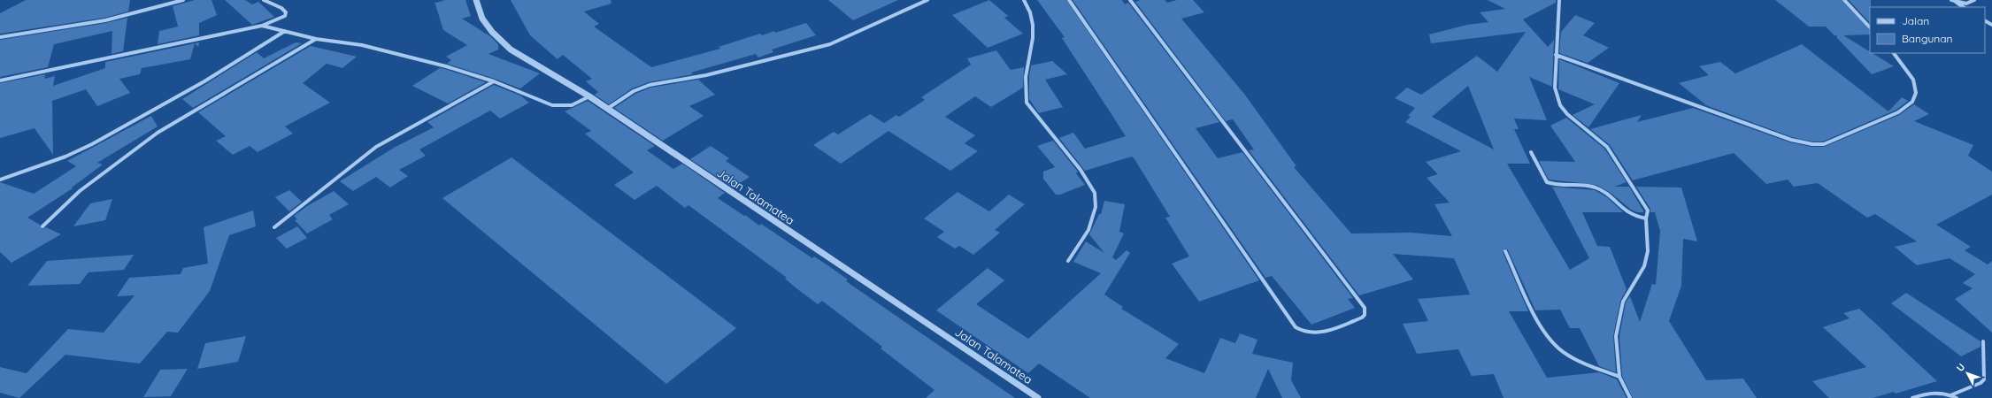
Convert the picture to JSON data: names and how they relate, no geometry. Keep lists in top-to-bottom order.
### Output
{
  "streets": {
    "street": ["Jalan Talamatea"]
  },
  "legend": ["Jalan", "Bangunan"],
  "north": "top left"
}
